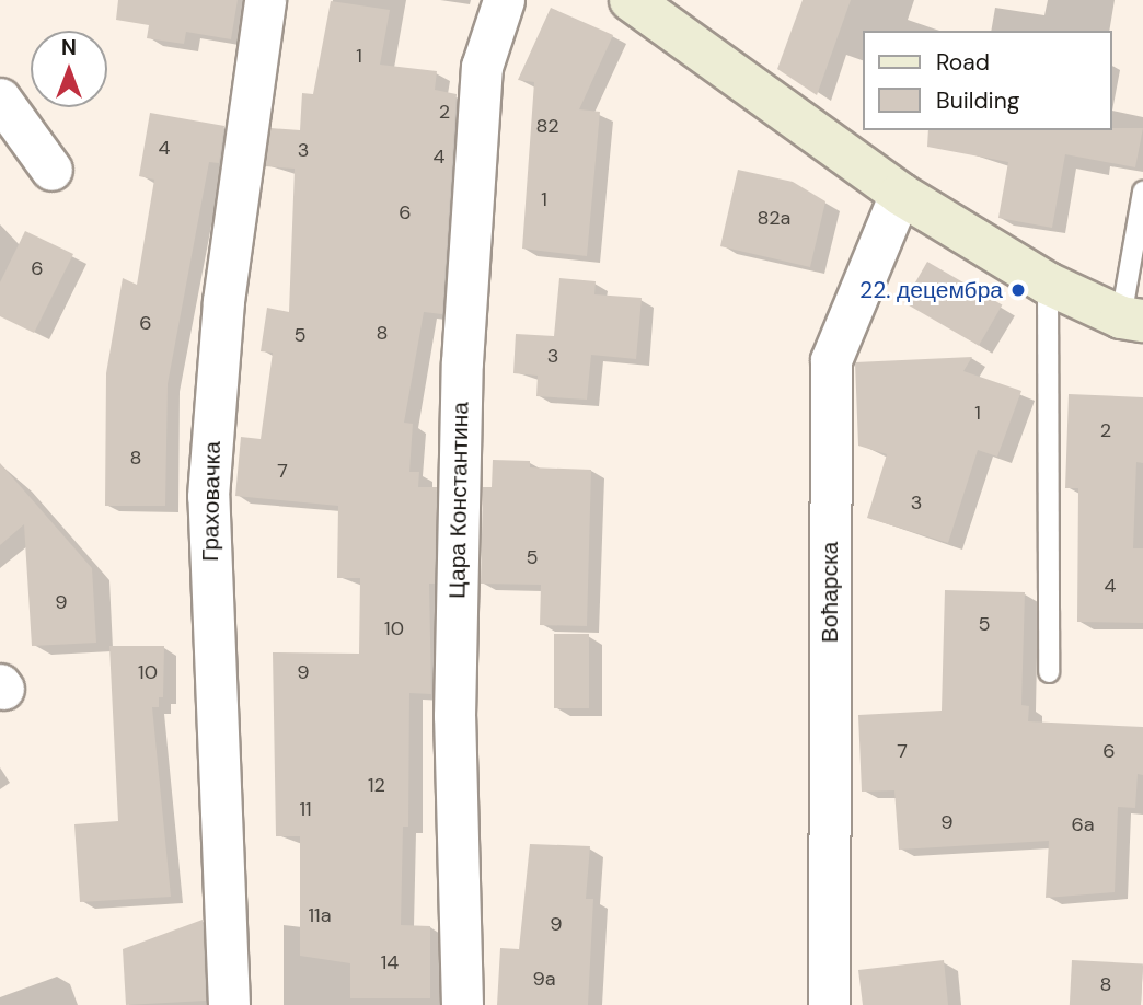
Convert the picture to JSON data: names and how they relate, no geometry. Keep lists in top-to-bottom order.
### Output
{
  "streets": {
    "street": ["Цара Константина", "Граховачка", "Воћарска"]
  },
  "places": ["22. децембра"],
  "house_numbers": [
    "1",
    "2",
    "82",
    "4",
    "3",
    "4",
    "1",
    "6",
    "82a",
    "6",
    "6",
    "8",
    "5",
    "3",
    "1",
    "2",
    "8",
    "7",
    "3",
    "5",
    "4",
    "9",
    "5",
    "10",
    "10",
    "9",
    "7",
    "6",
    "12",
    "11",
    "9",
    "6a",
    "11a",
    "9",
    "14",
    "9a",
    "8"
  ],
  "legend": ["Road", "Building"],
  "north": "top"
}
